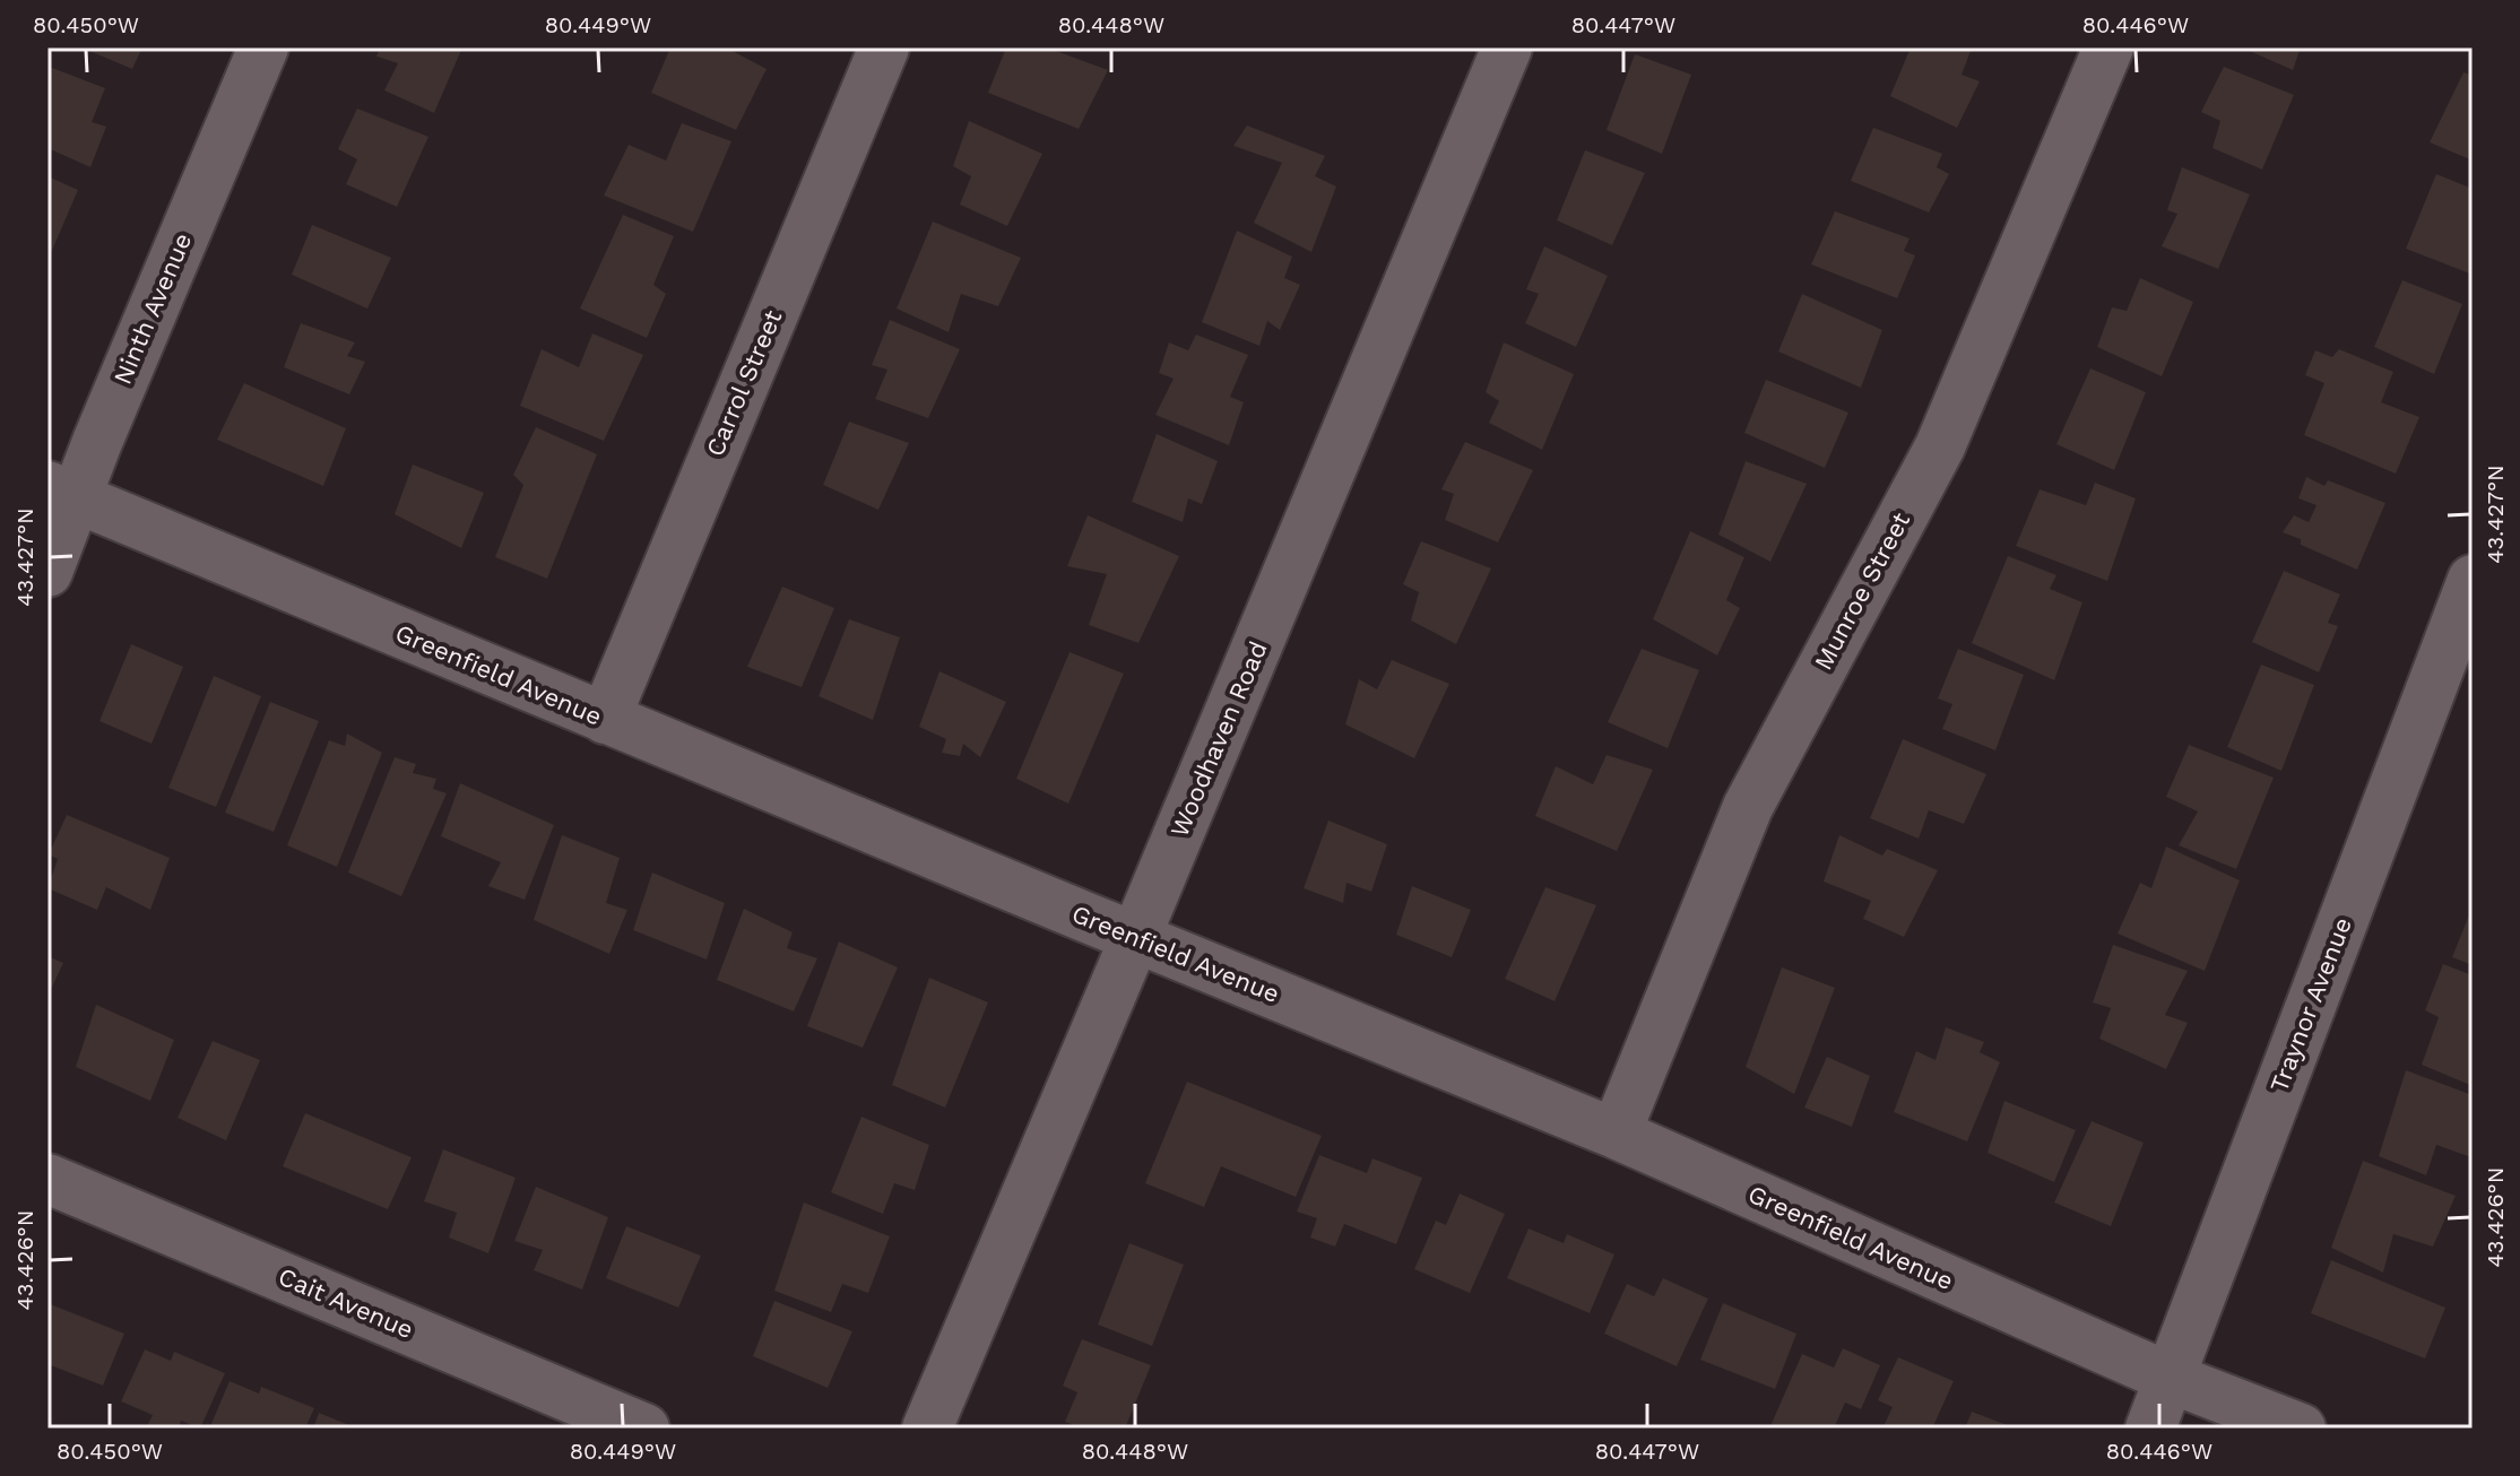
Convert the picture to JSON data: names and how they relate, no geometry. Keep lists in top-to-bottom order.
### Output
{
  "streets": {
    "street": [
      "Ninth Avenue",
      "Carrol Street",
      "Munroe Street",
      "Greenfield Avenue",
      "Woodhaven Road",
      "Traynor Avenue",
      "Cait Avenue"
    ]
  },
  "crossings": [
    ["Ninth Avenue", "Greenfield Avenue"],
    ["Carrol Street", "Greenfield Avenue"],
    ["Munroe Street", "Greenfield Avenue"],
    ["Greenfield Avenue", "Woodhaven Road"],
    ["Greenfield Avenue", "Traynor Avenue"]
  ],
  "coordinates": [
    "80.450°W",
    "80.449°W",
    "80.448°W",
    "80.447°W",
    "80.446°W",
    "43.427°N",
    "43.426°N"
  ]
}
